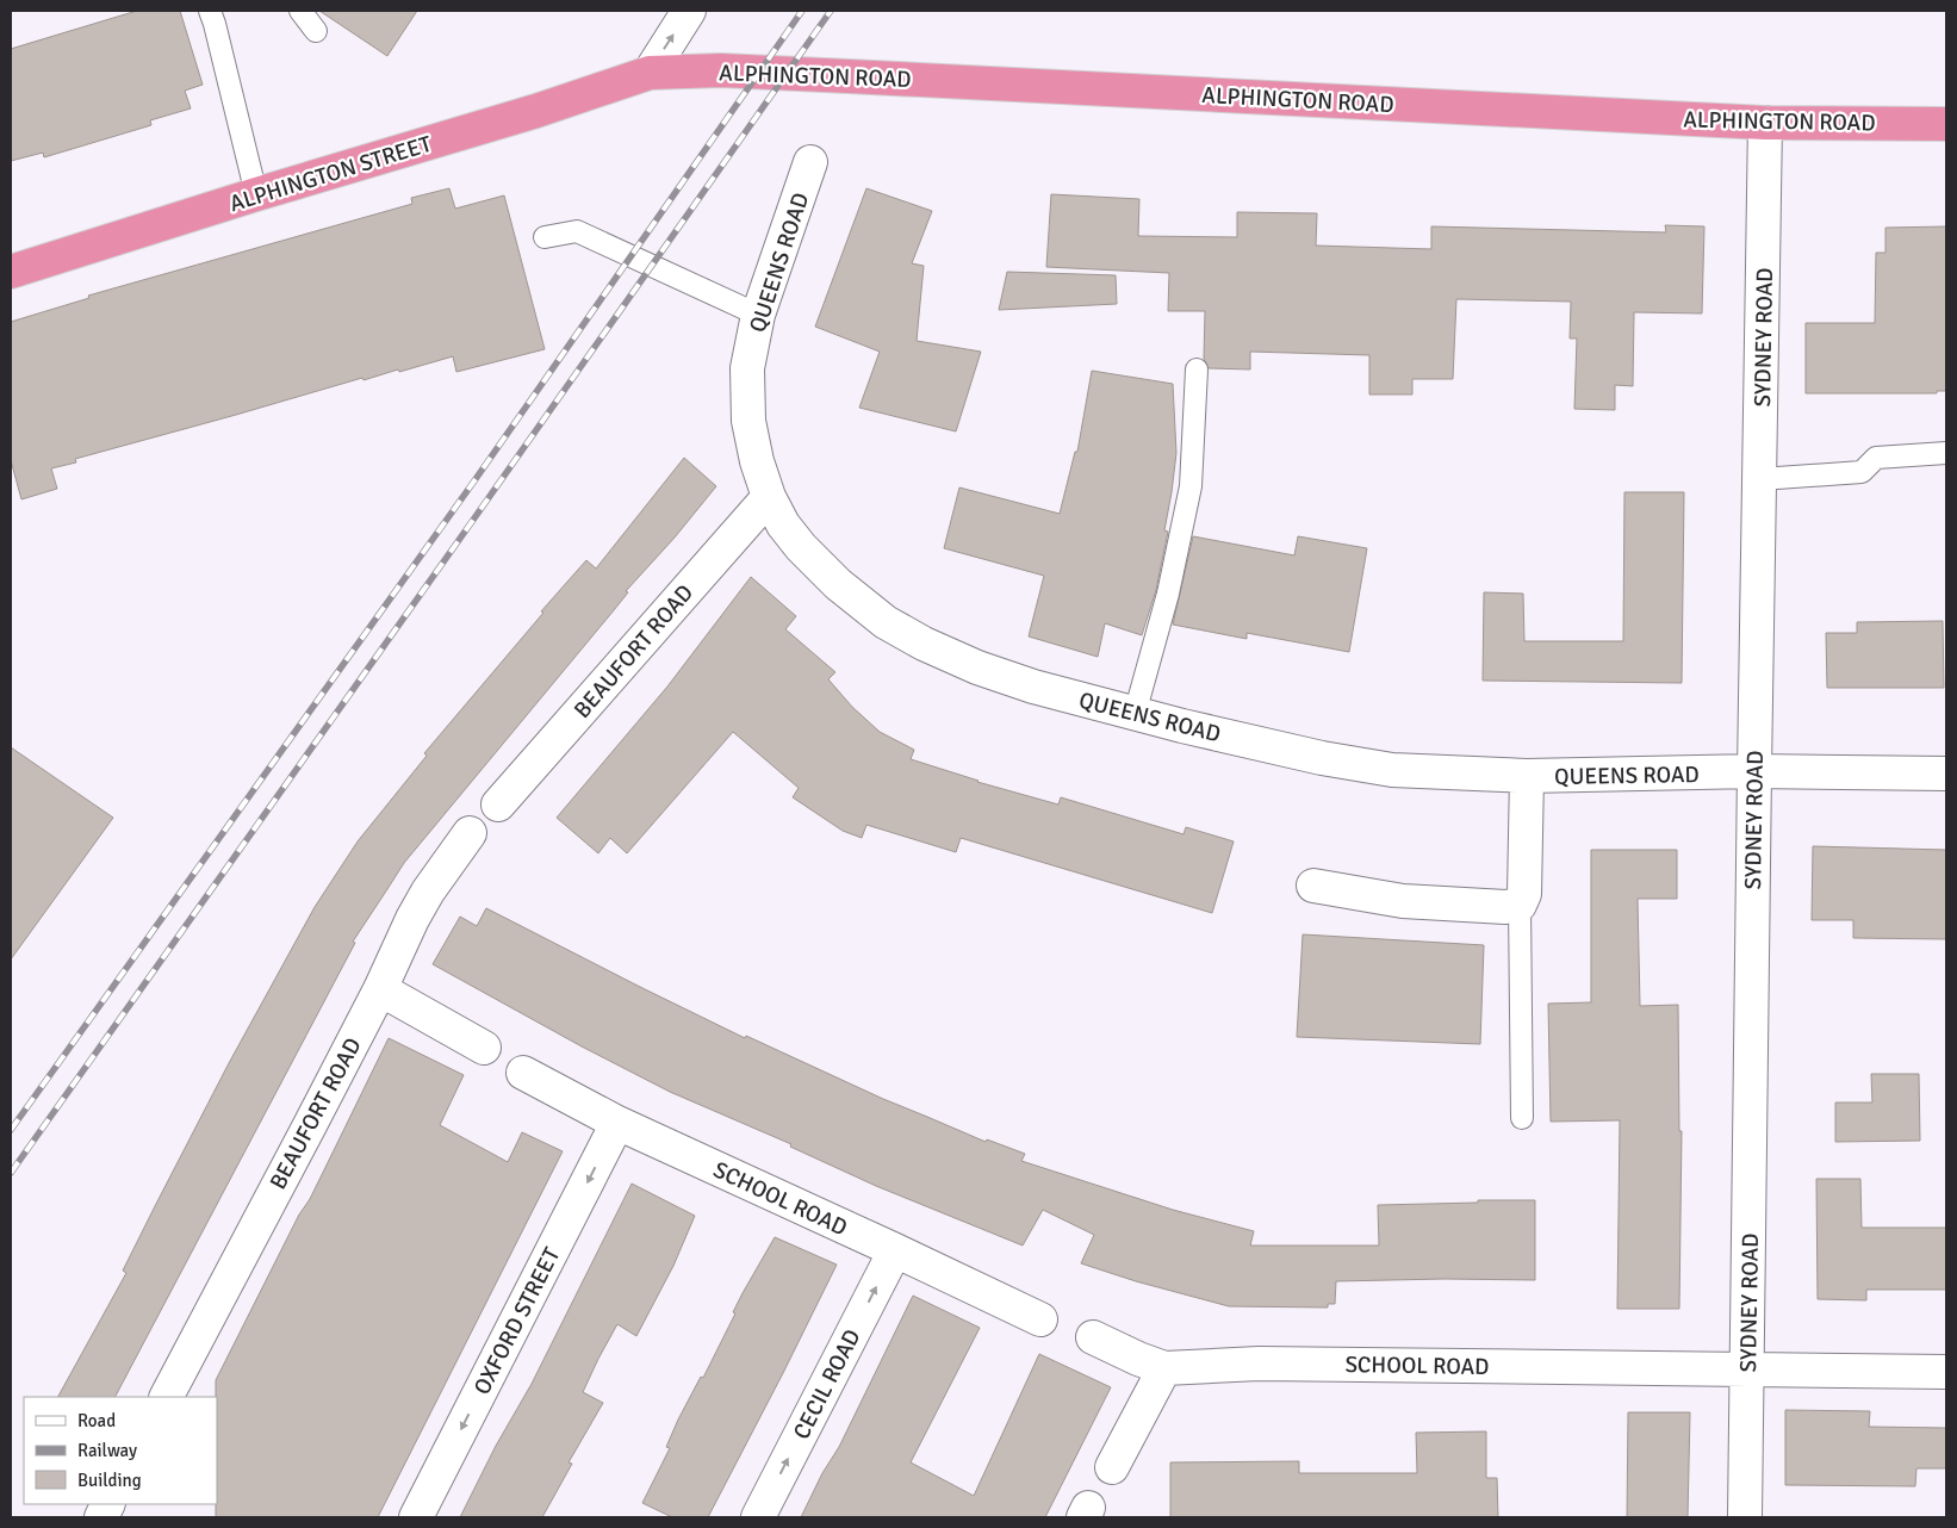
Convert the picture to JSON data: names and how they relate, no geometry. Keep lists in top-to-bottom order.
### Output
{
  "streets": {
    "highway": ["ALPHINGTON ROAD", "ALPHINGTON STREET"],
    "street": [
      "QUEENS ROAD",
      "SYDNEY ROAD",
      "BEAUFORT ROAD",
      "SCHOOL ROAD",
      "OXFORD STREET",
      "CECIL ROAD"
    ]
  },
  "crossings": [
    ["ALPHINGTON ROAD", "ALPHINGTON STREET"],
    ["ALPHINGTON ROAD", "SYDNEY ROAD"],
    ["QUEENS ROAD", "SYDNEY ROAD"],
    ["QUEENS ROAD", "BEAUFORT ROAD"],
    ["SYDNEY ROAD", "SCHOOL ROAD"],
    ["SCHOOL ROAD", "OXFORD STREET"],
    ["SCHOOL ROAD", "CECIL ROAD"]
  ],
  "one_way": ["OXFORD STREET"],
  "legend": ["Road", "Railway", "Building"]
}
